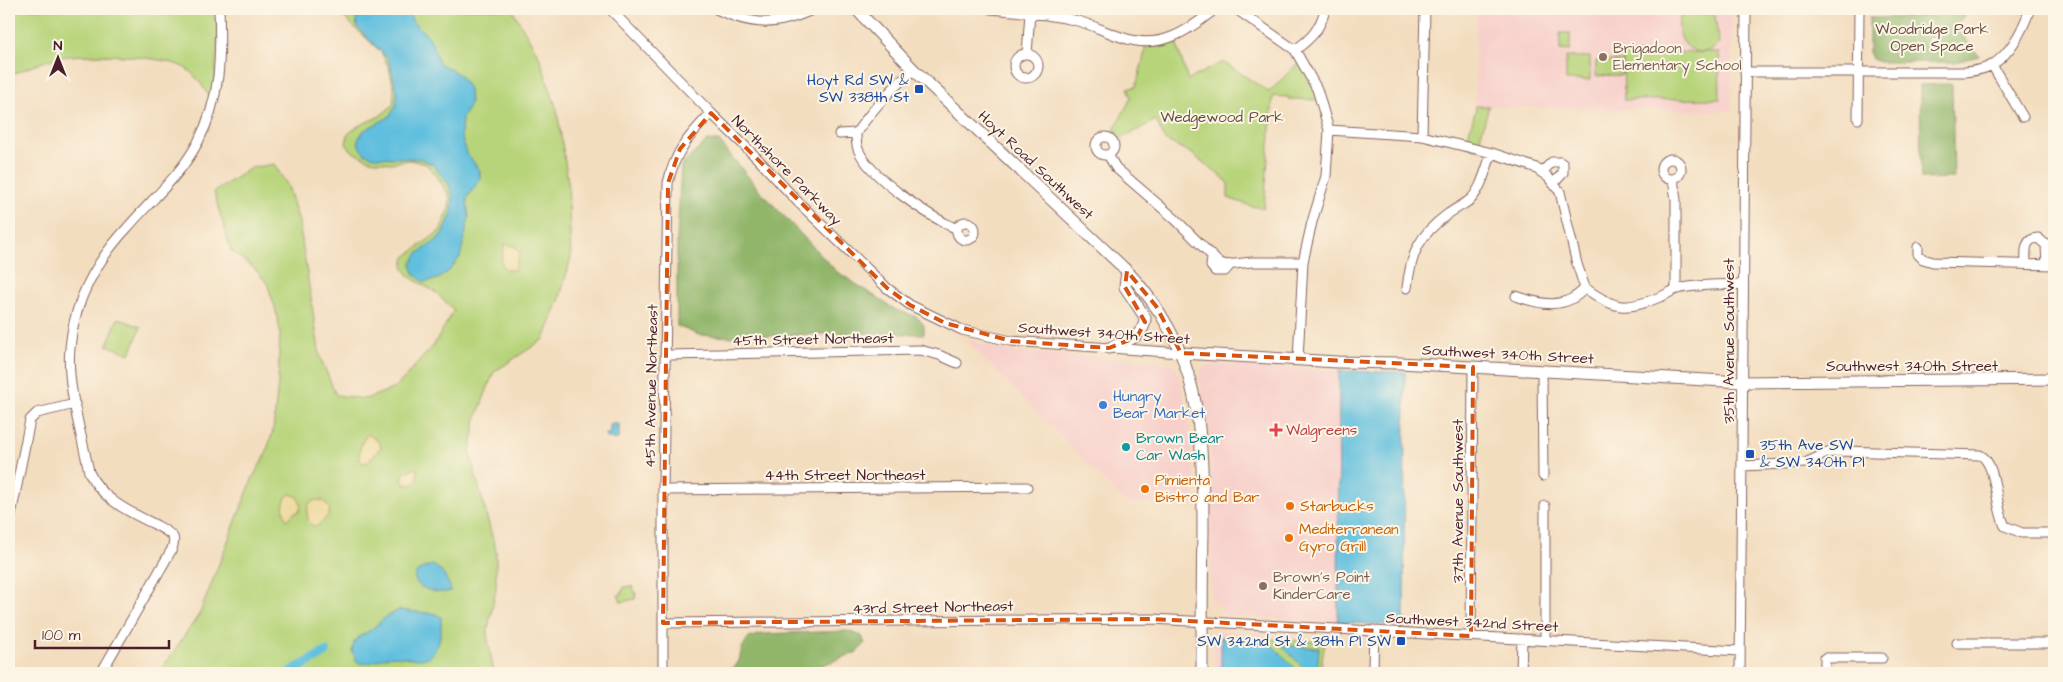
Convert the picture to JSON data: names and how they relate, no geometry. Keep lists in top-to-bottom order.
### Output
{
  "streets": {
    "main road": ["Hoyt Road Southwest", "Southwest 340th Street"],
    "street": [
      "Northshore Parkway",
      "45th Street Northeast",
      "35th Avenue Southwest",
      "45th Avenue Northeast",
      "44th Street Northeast",
      "37th Avenue Southwest",
      "43rd Street Northeast",
      "Southwest 342nd Street"
    ]
  },
  "crossings": [
    ["Hoyt Road Southwest", "Southwest 340th Street"],
    ["Hoyt Road Southwest", "43rd Street Northeast"],
    ["Hoyt Road Southwest", "Southwest 342nd Street"],
    ["Northshore Parkway", "Southwest 340th Street"],
    ["Northshore Parkway", "45th Avenue Northeast"],
    ["Southwest 340th Street", "35th Avenue Southwest"],
    ["Southwest 340th Street", "37th Avenue Southwest"],
    ["45th Street Northeast", "45th Avenue Northeast"],
    ["35th Avenue Southwest", "Southwest 342nd Street"],
    ["45th Avenue Northeast", "44th Street Northeast"],
    ["45th Avenue Northeast", "43rd Street Northeast"],
    ["37th Avenue Southwest", "Southwest 342nd Street"],
    ["43rd Street Northeast", "Southwest 342nd Street"]
  ],
  "parks": ["Woodridge Park Open Space", "Wedgewood Park"],
  "places": {
    "other": [
      "Brigadoon Elementary School",
      "Hungry Bear Market",
      "Brown Bear Car Wash",
      "Pimienta Bistro and Bar",
      "Starbucks",
      "Mediterranean Gyro Grill",
      "Brown's Point KinderCare"
    ],
    "transit": ["Hoyt Rd SW & SW 338th St", "35th Ave SW & SW 340th Pl", "SW 342nd St & 38th Pl SW"],
    "health": ["Walgreens"]
  },
  "scale_bar": "100 m",
  "north": "top"
}
